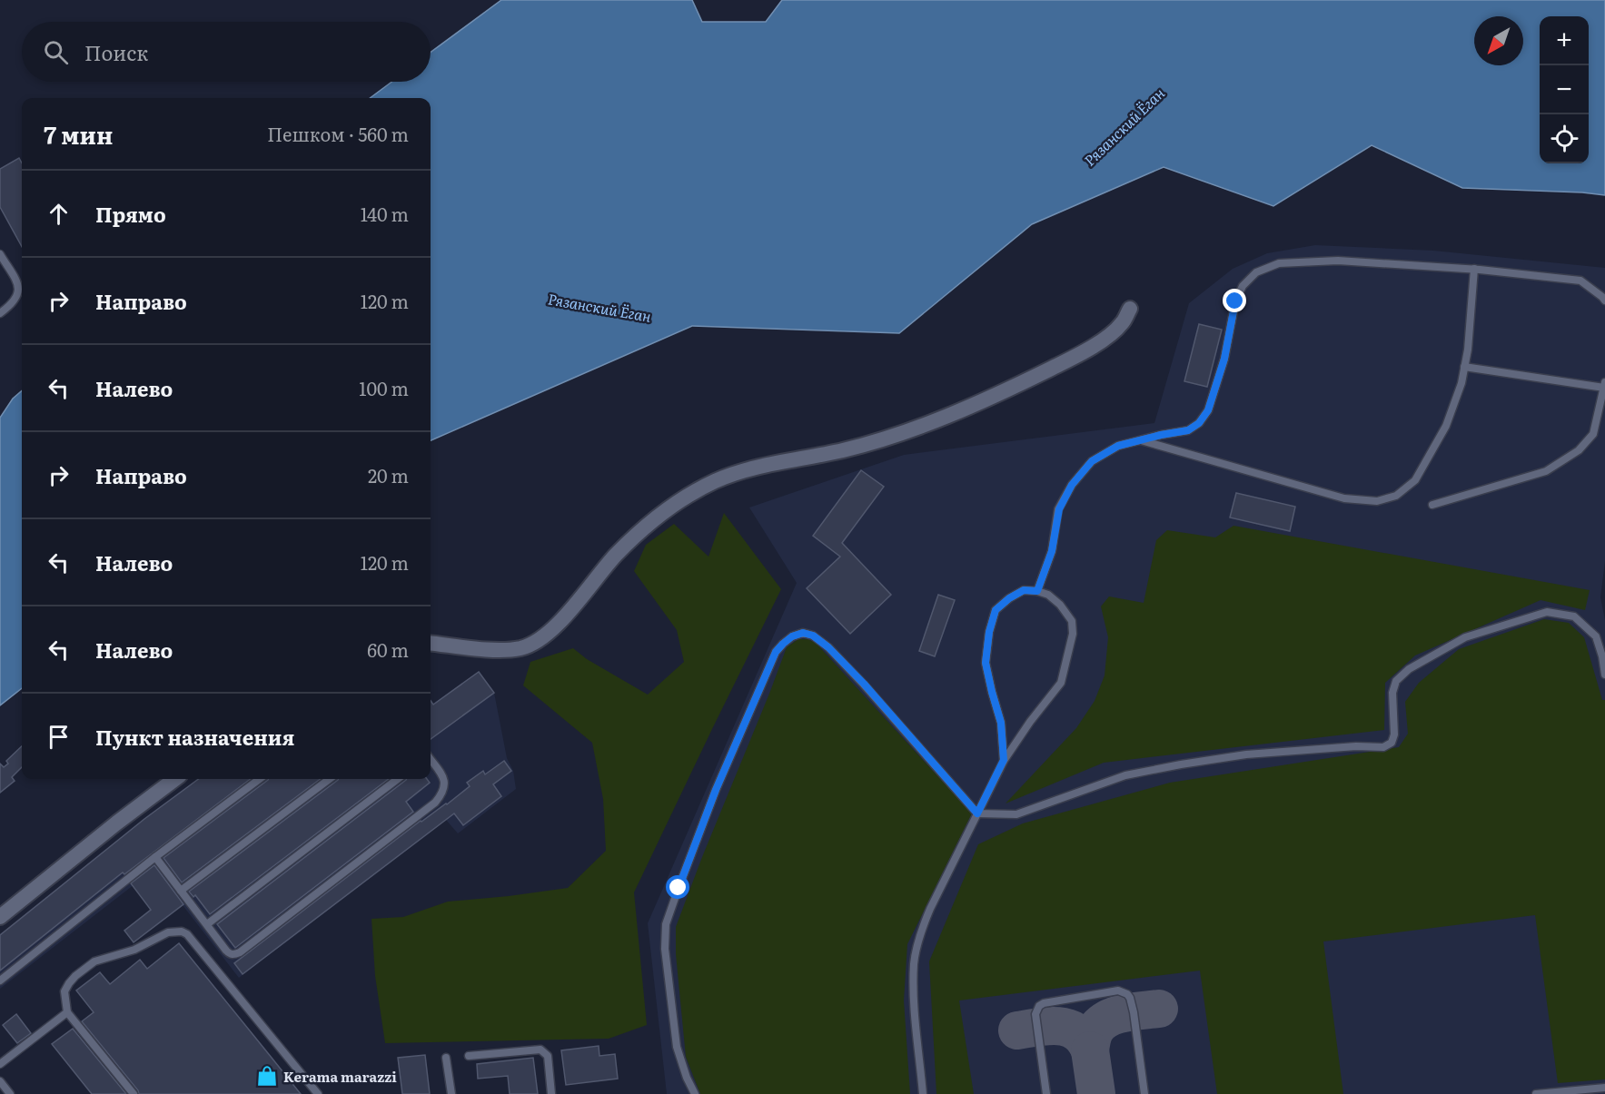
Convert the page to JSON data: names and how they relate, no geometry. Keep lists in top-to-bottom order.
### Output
{
  "water": ["Рязанский Ёган"],
  "places": {
    "shop": ["Kerama marazzi"]
  },
  "north": "bottom left",
  "page": {
    "map_buttons": ["+", "−"],
    "search": "Поиск",
    "heading": ["7 мин", "Пешком · 560 m"],
    "list": [
      ["Прямо", "140 m"],
      ["Направо", "120 m"],
      ["Налево", "100 m"],
      ["Направо", "20 m"],
      ["Налево", "120 m"],
      ["Налево", "60 m"],
      "Пункт назначения"
    ]
  }
}
